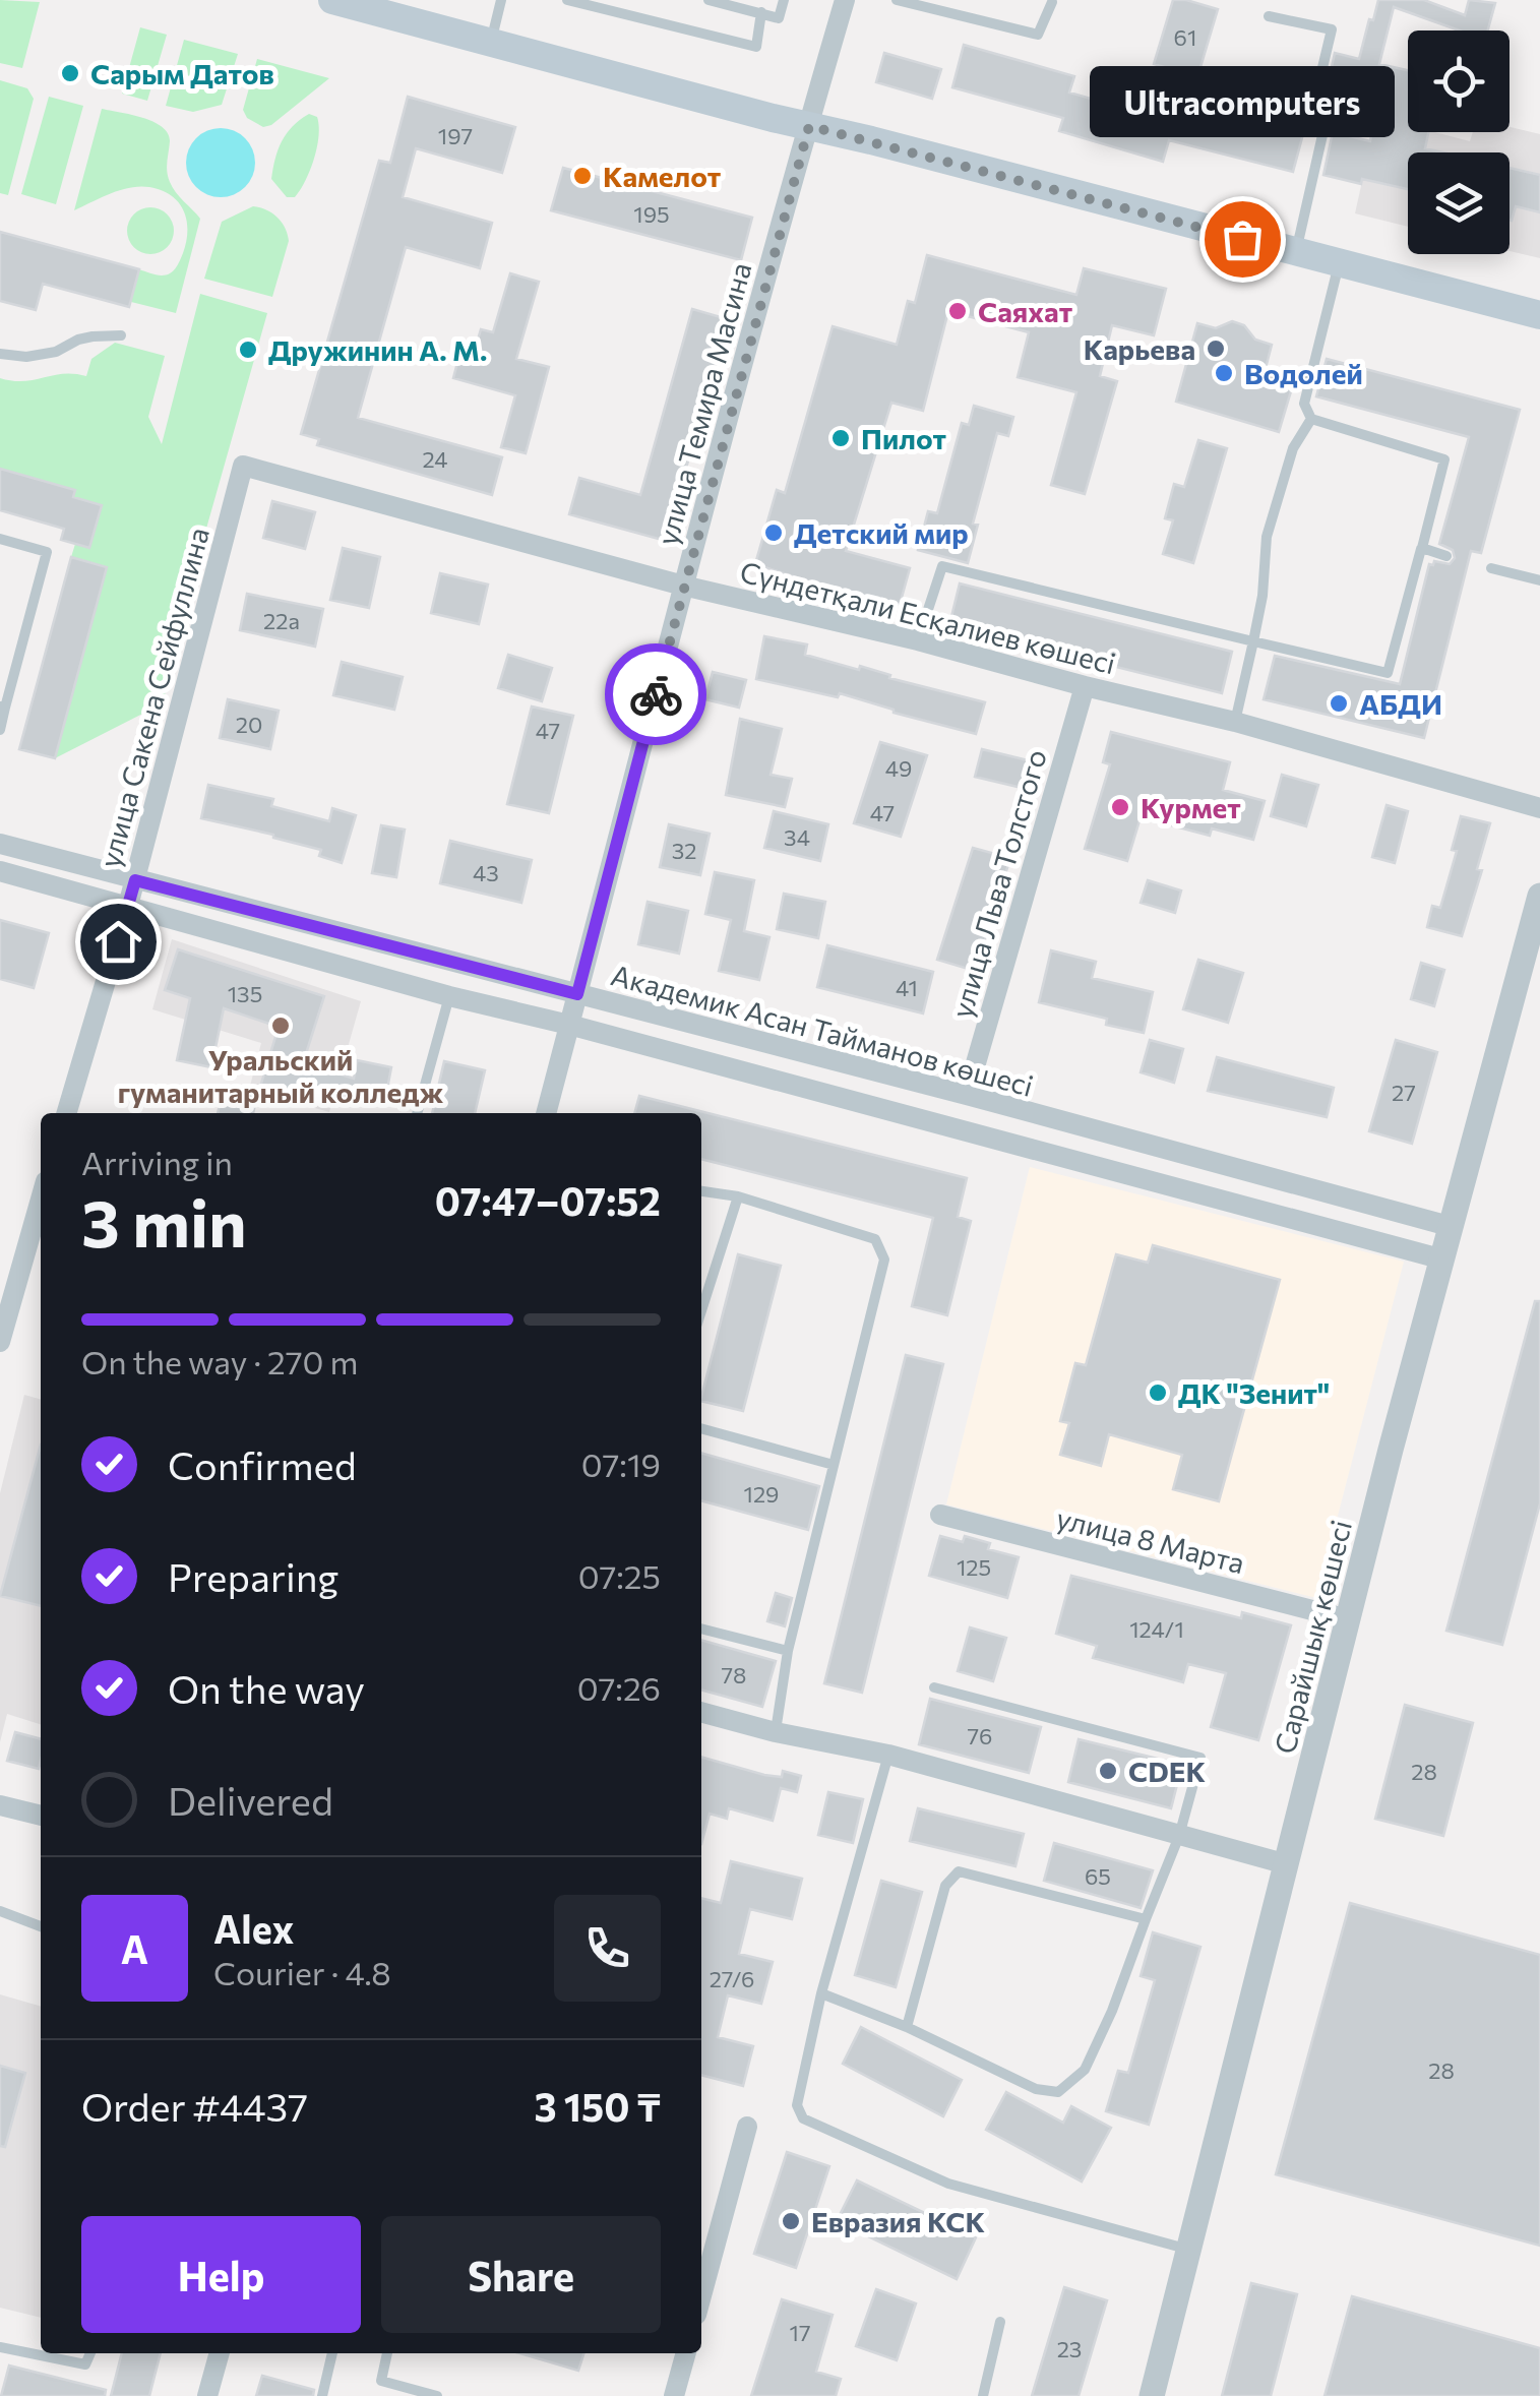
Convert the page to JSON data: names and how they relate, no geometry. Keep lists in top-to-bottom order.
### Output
{
  "streets": {
    "street": [
      "улица Темира Масина",
      "Сүндетқали Есқалиев көшесі",
      "улица Сакена Сейфуллина",
      "улица Льва Толстого",
      "Академик Асан Тайманов көшесі",
      "улица 8 Марта",
      "Сарайшық көшесі"
    ]
  },
  "crossings": [
    ["улица Темира Масина", "Сүндетқали Есқалиев көшесі"],
    ["улица Темира Масина", "Академик Асан Тайманов көшесі"],
    ["Сүндетқали Есқалиев көшесі", "улица Сакена Сейфуллина"],
    ["Сүндетқали Есқалиев көшесі", "улица Льва Толстого"],
    ["улица Сакена Сейфуллина", "Академик Асан Тайманов көшесі"],
    ["улица Льва Толстого", "Академик Асан Тайманов көшесі"],
    ["Академик Асан Тайманов көшесі", "Сарайшық көшесі"],
    ["улица 8 Марта", "Сарайшық көшесі"]
  ],
  "places": [
    "Сарым Датов",
    "Камелот",
    "Ultracomputers",
    "Саяхат",
    "Карьева",
    "Дружинин А. М.",
    "Водолей",
    "Пилот",
    "Детский мир",
    "АБДИ",
    "Курмет",
    "Уральский гуманитарный колледж",
    "ДК \"Зенит\"",
    "CDEK",
    "Евразия КСК"
  ],
  "house_numbers": [
    "61",
    "197",
    "195",
    "24",
    "22а",
    "20",
    "47",
    "49",
    "47",
    "34",
    "32",
    "43",
    "41",
    "135",
    "27",
    "129",
    "125",
    "124/1",
    "78",
    "76",
    "28",
    "65",
    "27/6",
    "28",
    "17",
    "23"
  ],
  "page": {
    "bubble": "Ultracomputers",
    "heading": ["3 min", "Arriving in", "07:47–07:52"],
    "panel": [
      "Alex",
      "Courier · 4.8",
      "Order #4437",
      "3 150 ₸"
    ],
    "bar": "On the way · 270 m",
    "list": [
      ["Confirmed", "07:19"],
      ["Preparing", "07:25"],
      ["On the way", "07:26"],
      "Delivered"
    ],
    "round": "A",
    "buttons": ["Help", "Share"]
  }
}
